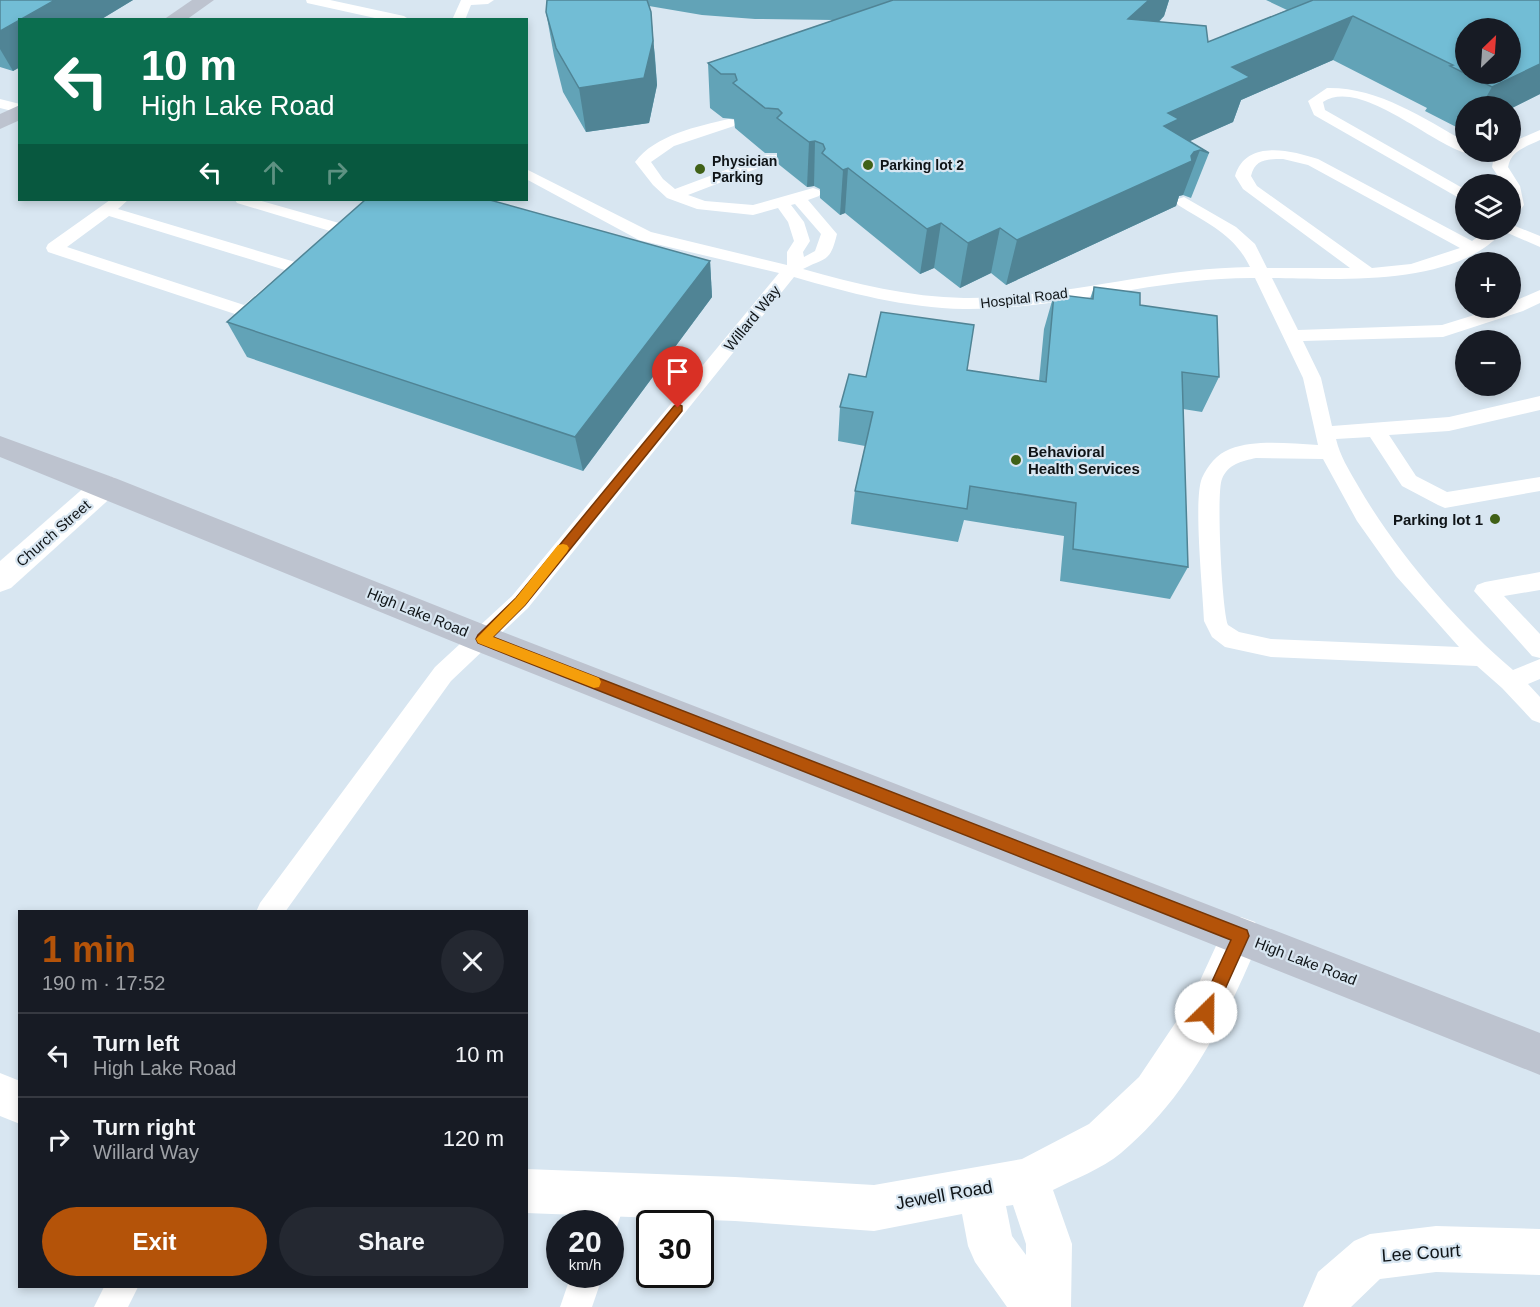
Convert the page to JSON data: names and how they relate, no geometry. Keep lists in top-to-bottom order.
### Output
{
  "streets": {
    "street": [
      "Church Street",
      "High Lake Road",
      "Jewell Road",
      "Lee Court"
    ],
    "lane": ["Hospital Road", "Willard Way"]
  },
  "crossings": [
    ["Hospital Road", "Willard Way"],
    ["Willard Way", "High Lake Road"],
    ["Church Street", "High Lake Road"],
    ["High Lake Road", "Jewell Road"]
  ],
  "places": [
    "Parking lot 2",
    "Physician Parking",
    "Behavioral Health Services",
    "Parking lot 1"
  ],
  "north": "top right",
  "page": {
    "map_buttons": ["+", "−"],
    "turn": ["10 m", "High Lake Road"],
    "heading": ["1 min", "190 m · 17:52"],
    "list": [
      {
        "name": "Turn left",
        "note": "High Lake Road",
        "value": "10 m"
      },
      {
        "name": "Turn right",
        "note": "Willard Way",
        "value": "120 m"
      }
    ],
    "buttons": ["Exit", "Share"],
    "speed": "20 km/h",
    "limit": "30"
  }
}
